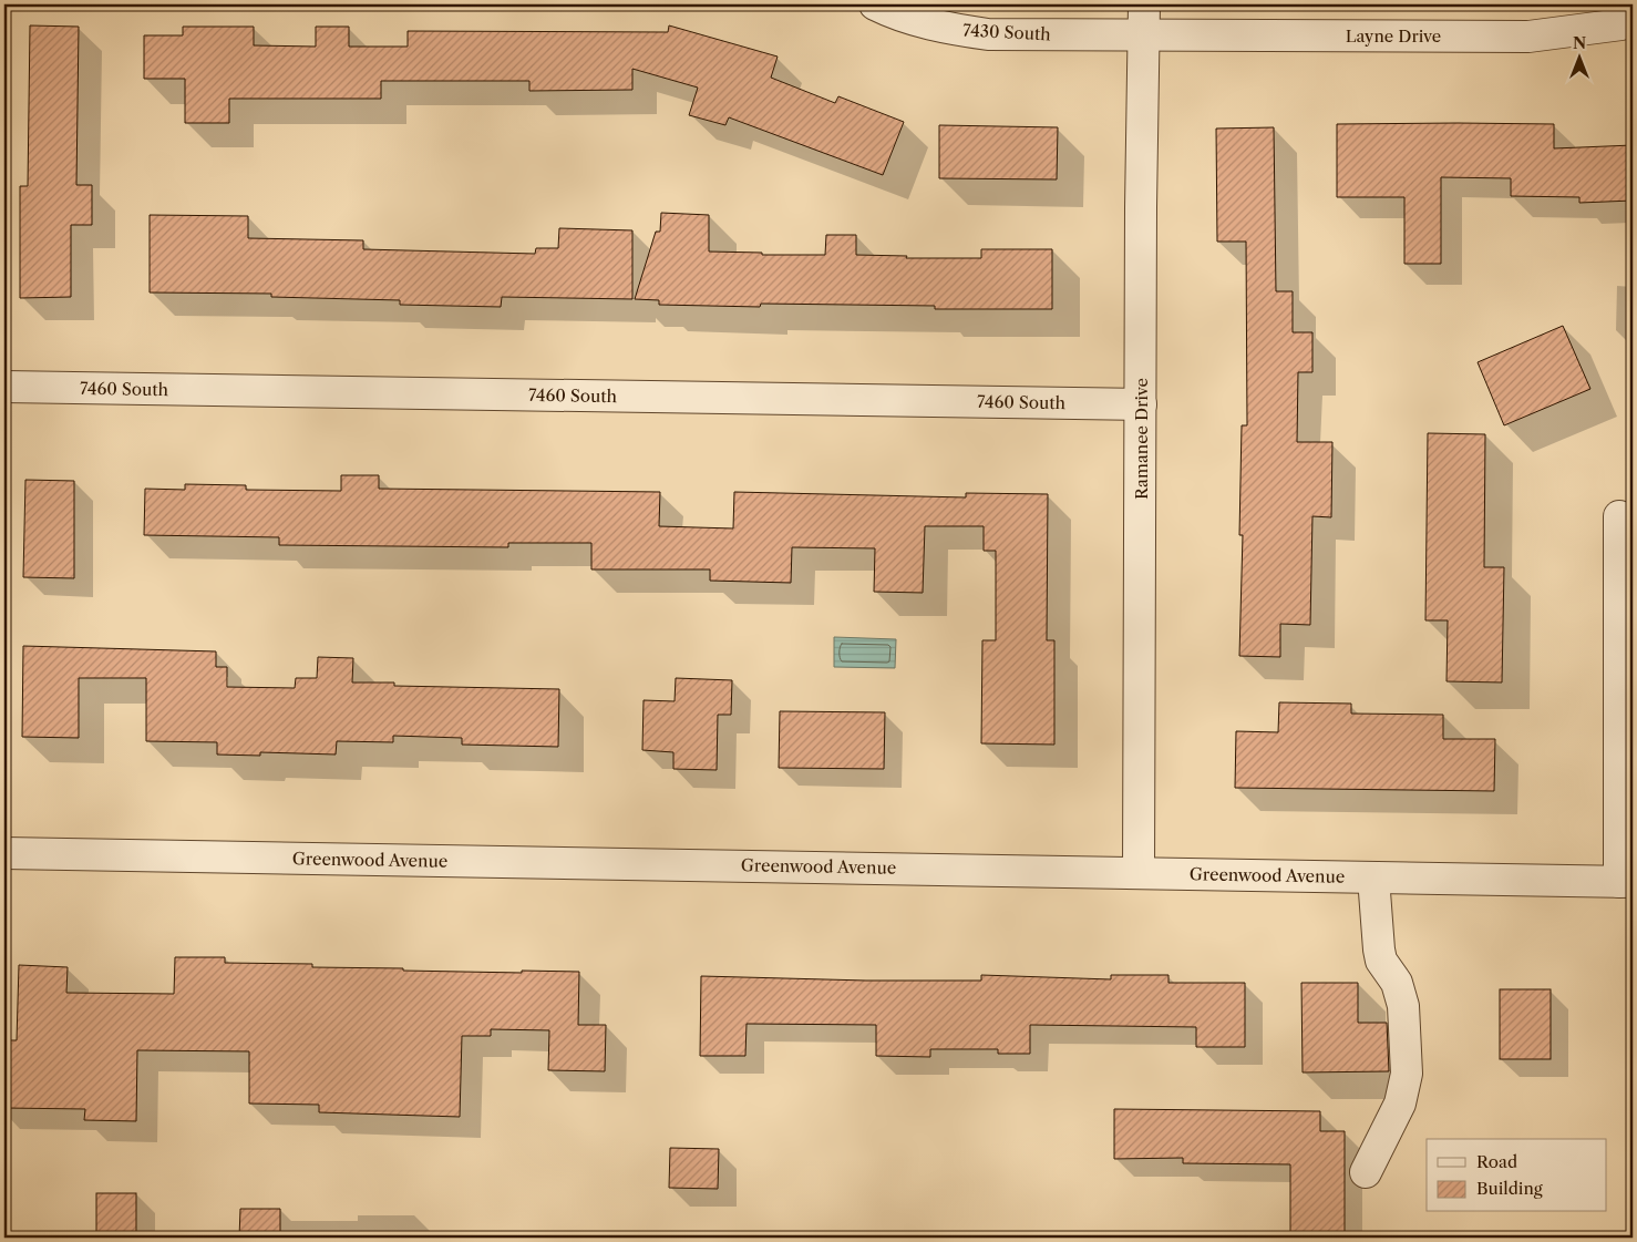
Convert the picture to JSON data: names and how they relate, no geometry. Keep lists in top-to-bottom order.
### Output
{
  "streets": {
    "street": [
      "7430 South",
      "Layne Drive",
      "7460 South",
      "Ramanee Drive",
      "Greenwood Avenue"
    ]
  },
  "crossings": [
    ["7430 South", "Layne Drive"],
    ["7430 South", "Ramanee Drive"],
    ["Layne Drive", "Ramanee Drive"],
    ["7460 South", "Ramanee Drive"],
    ["Ramanee Drive", "Greenwood Avenue"]
  ],
  "legend": ["Road", "Building"],
  "north": "top"
}
